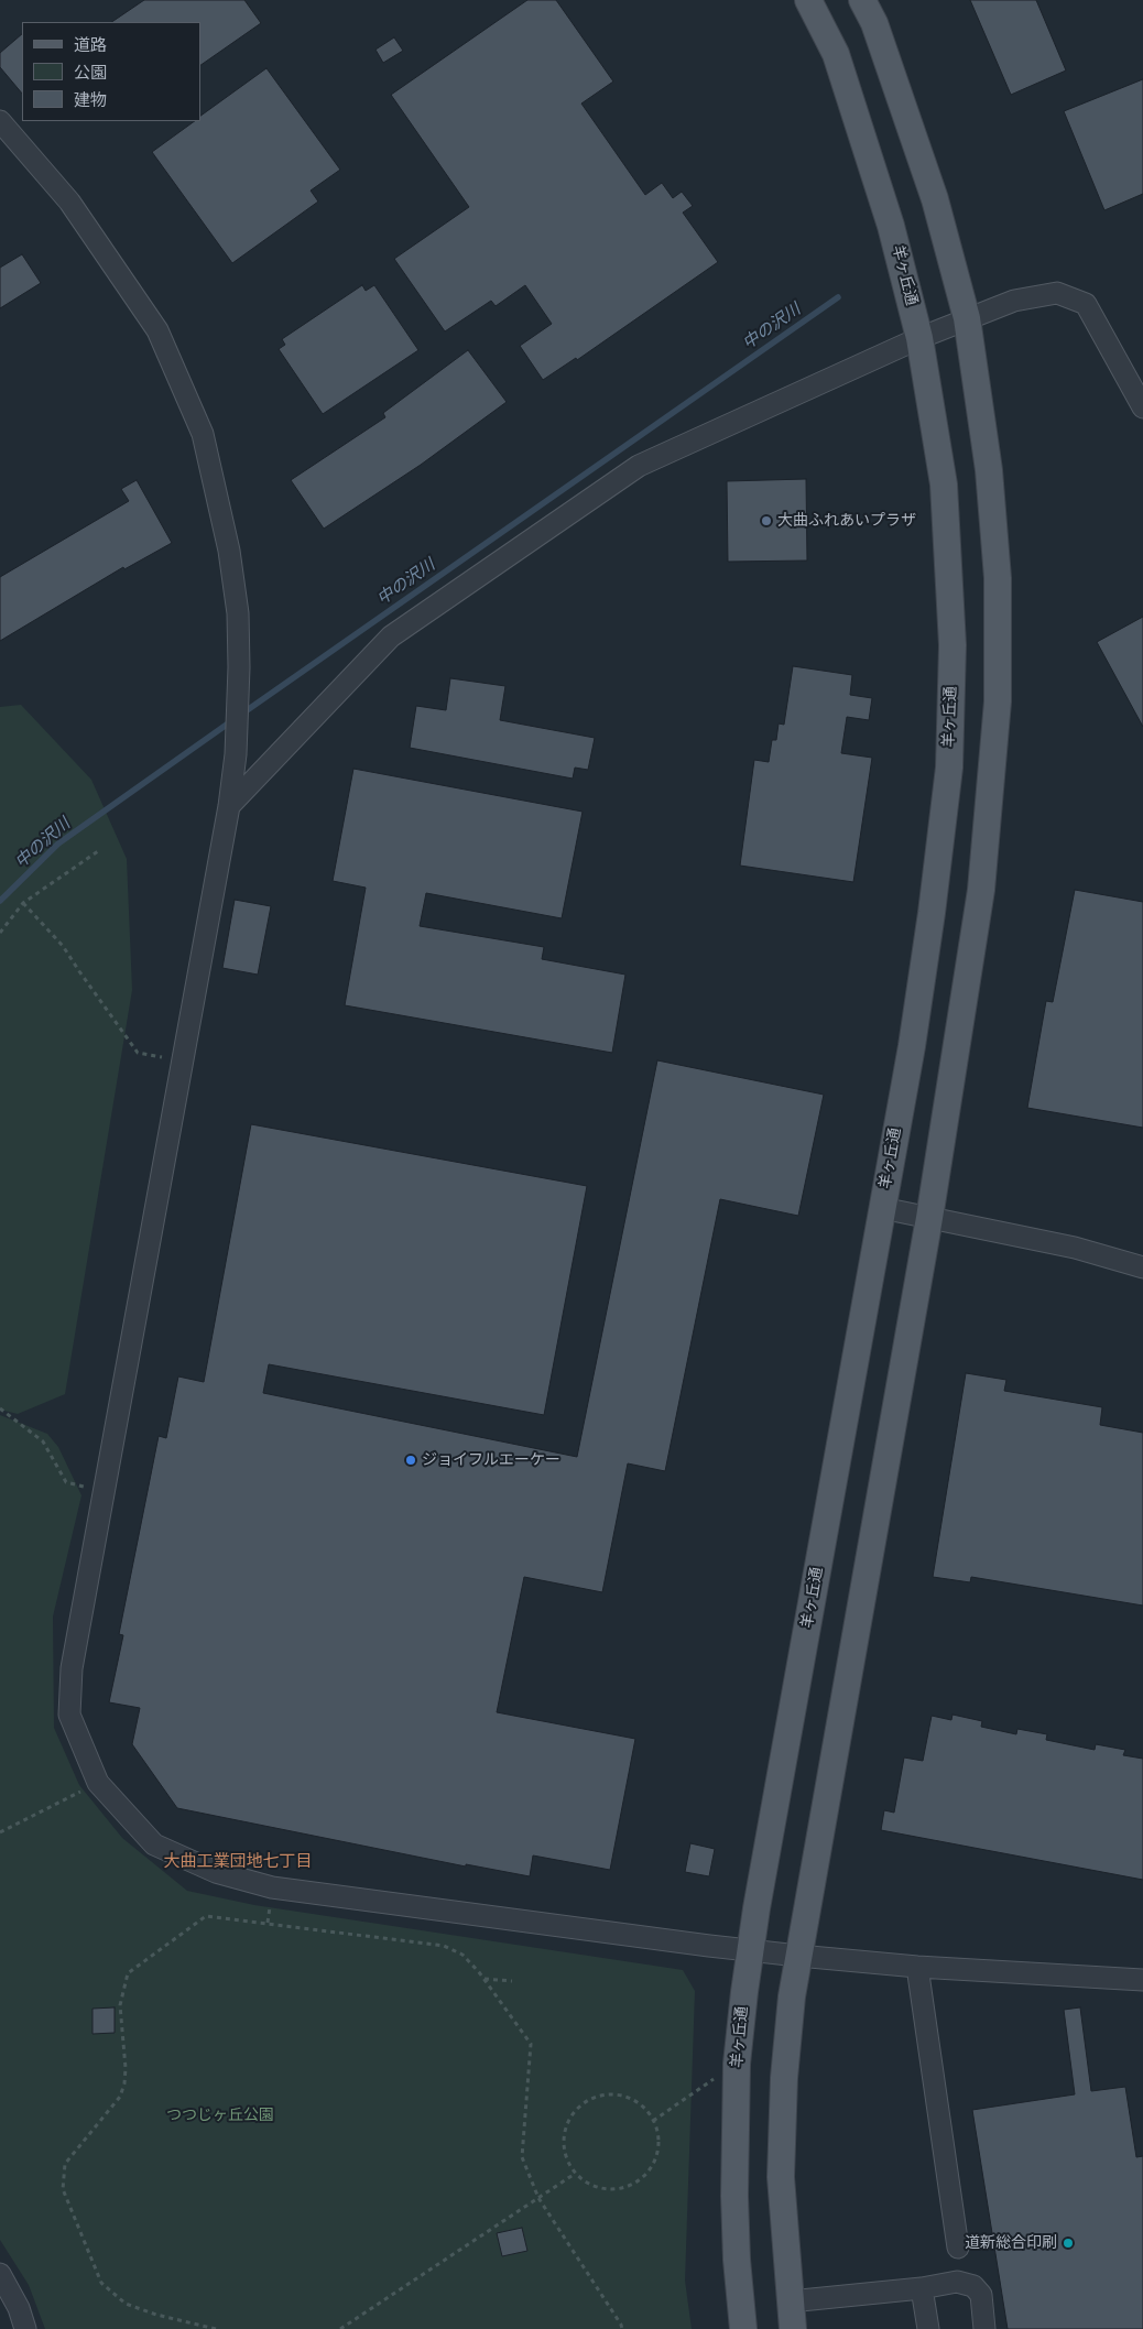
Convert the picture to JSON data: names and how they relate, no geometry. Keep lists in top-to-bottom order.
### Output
{
  "streets": {
    "main road": ["羊ヶ丘通"]
  },
  "districts": ["大曲工業団地七丁目"],
  "water": ["中の沢川"],
  "parks": ["つつじヶ丘公園"],
  "places": ["大曲ふれあいプラザ", "ジョイフルエーケー", "道新総合印刷"],
  "legend": ["道路", "公園", "建物"]
}
